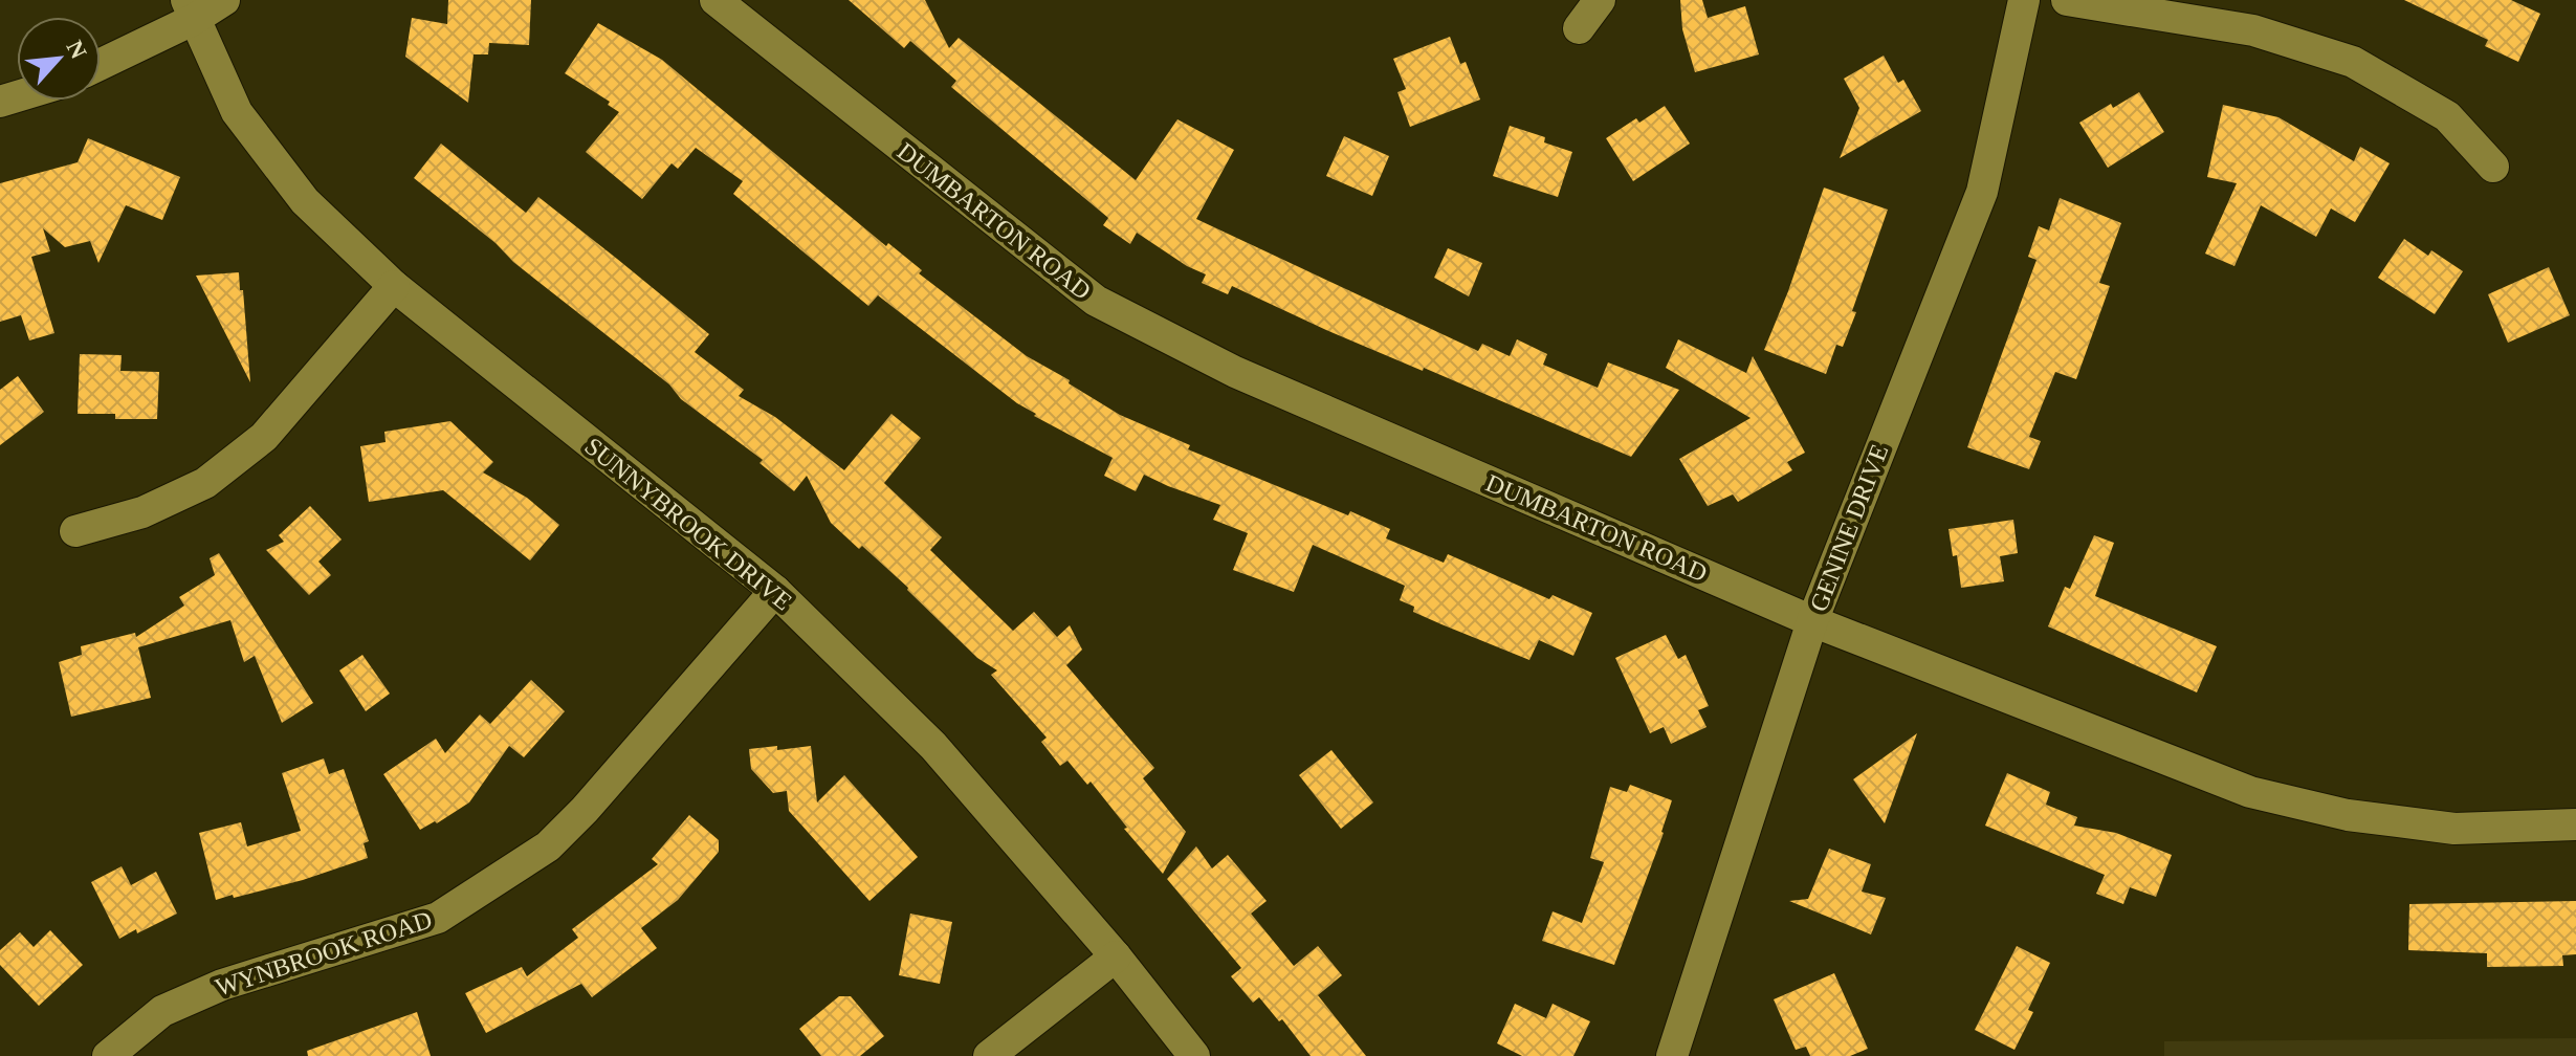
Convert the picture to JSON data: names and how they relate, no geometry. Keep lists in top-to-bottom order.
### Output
{
  "streets": {
    "street": [
      "DUMBARTON ROAD",
      "SUNNYBROOK DRIVE",
      "GENINE DRIVE",
      "WYNBROOK ROAD"
    ]
  },
  "crossings": [
    ["DUMBARTON ROAD", "GENINE DRIVE"],
    ["SUNNYBROOK DRIVE", "WYNBROOK ROAD"]
  ],
  "north": "top right"
}
